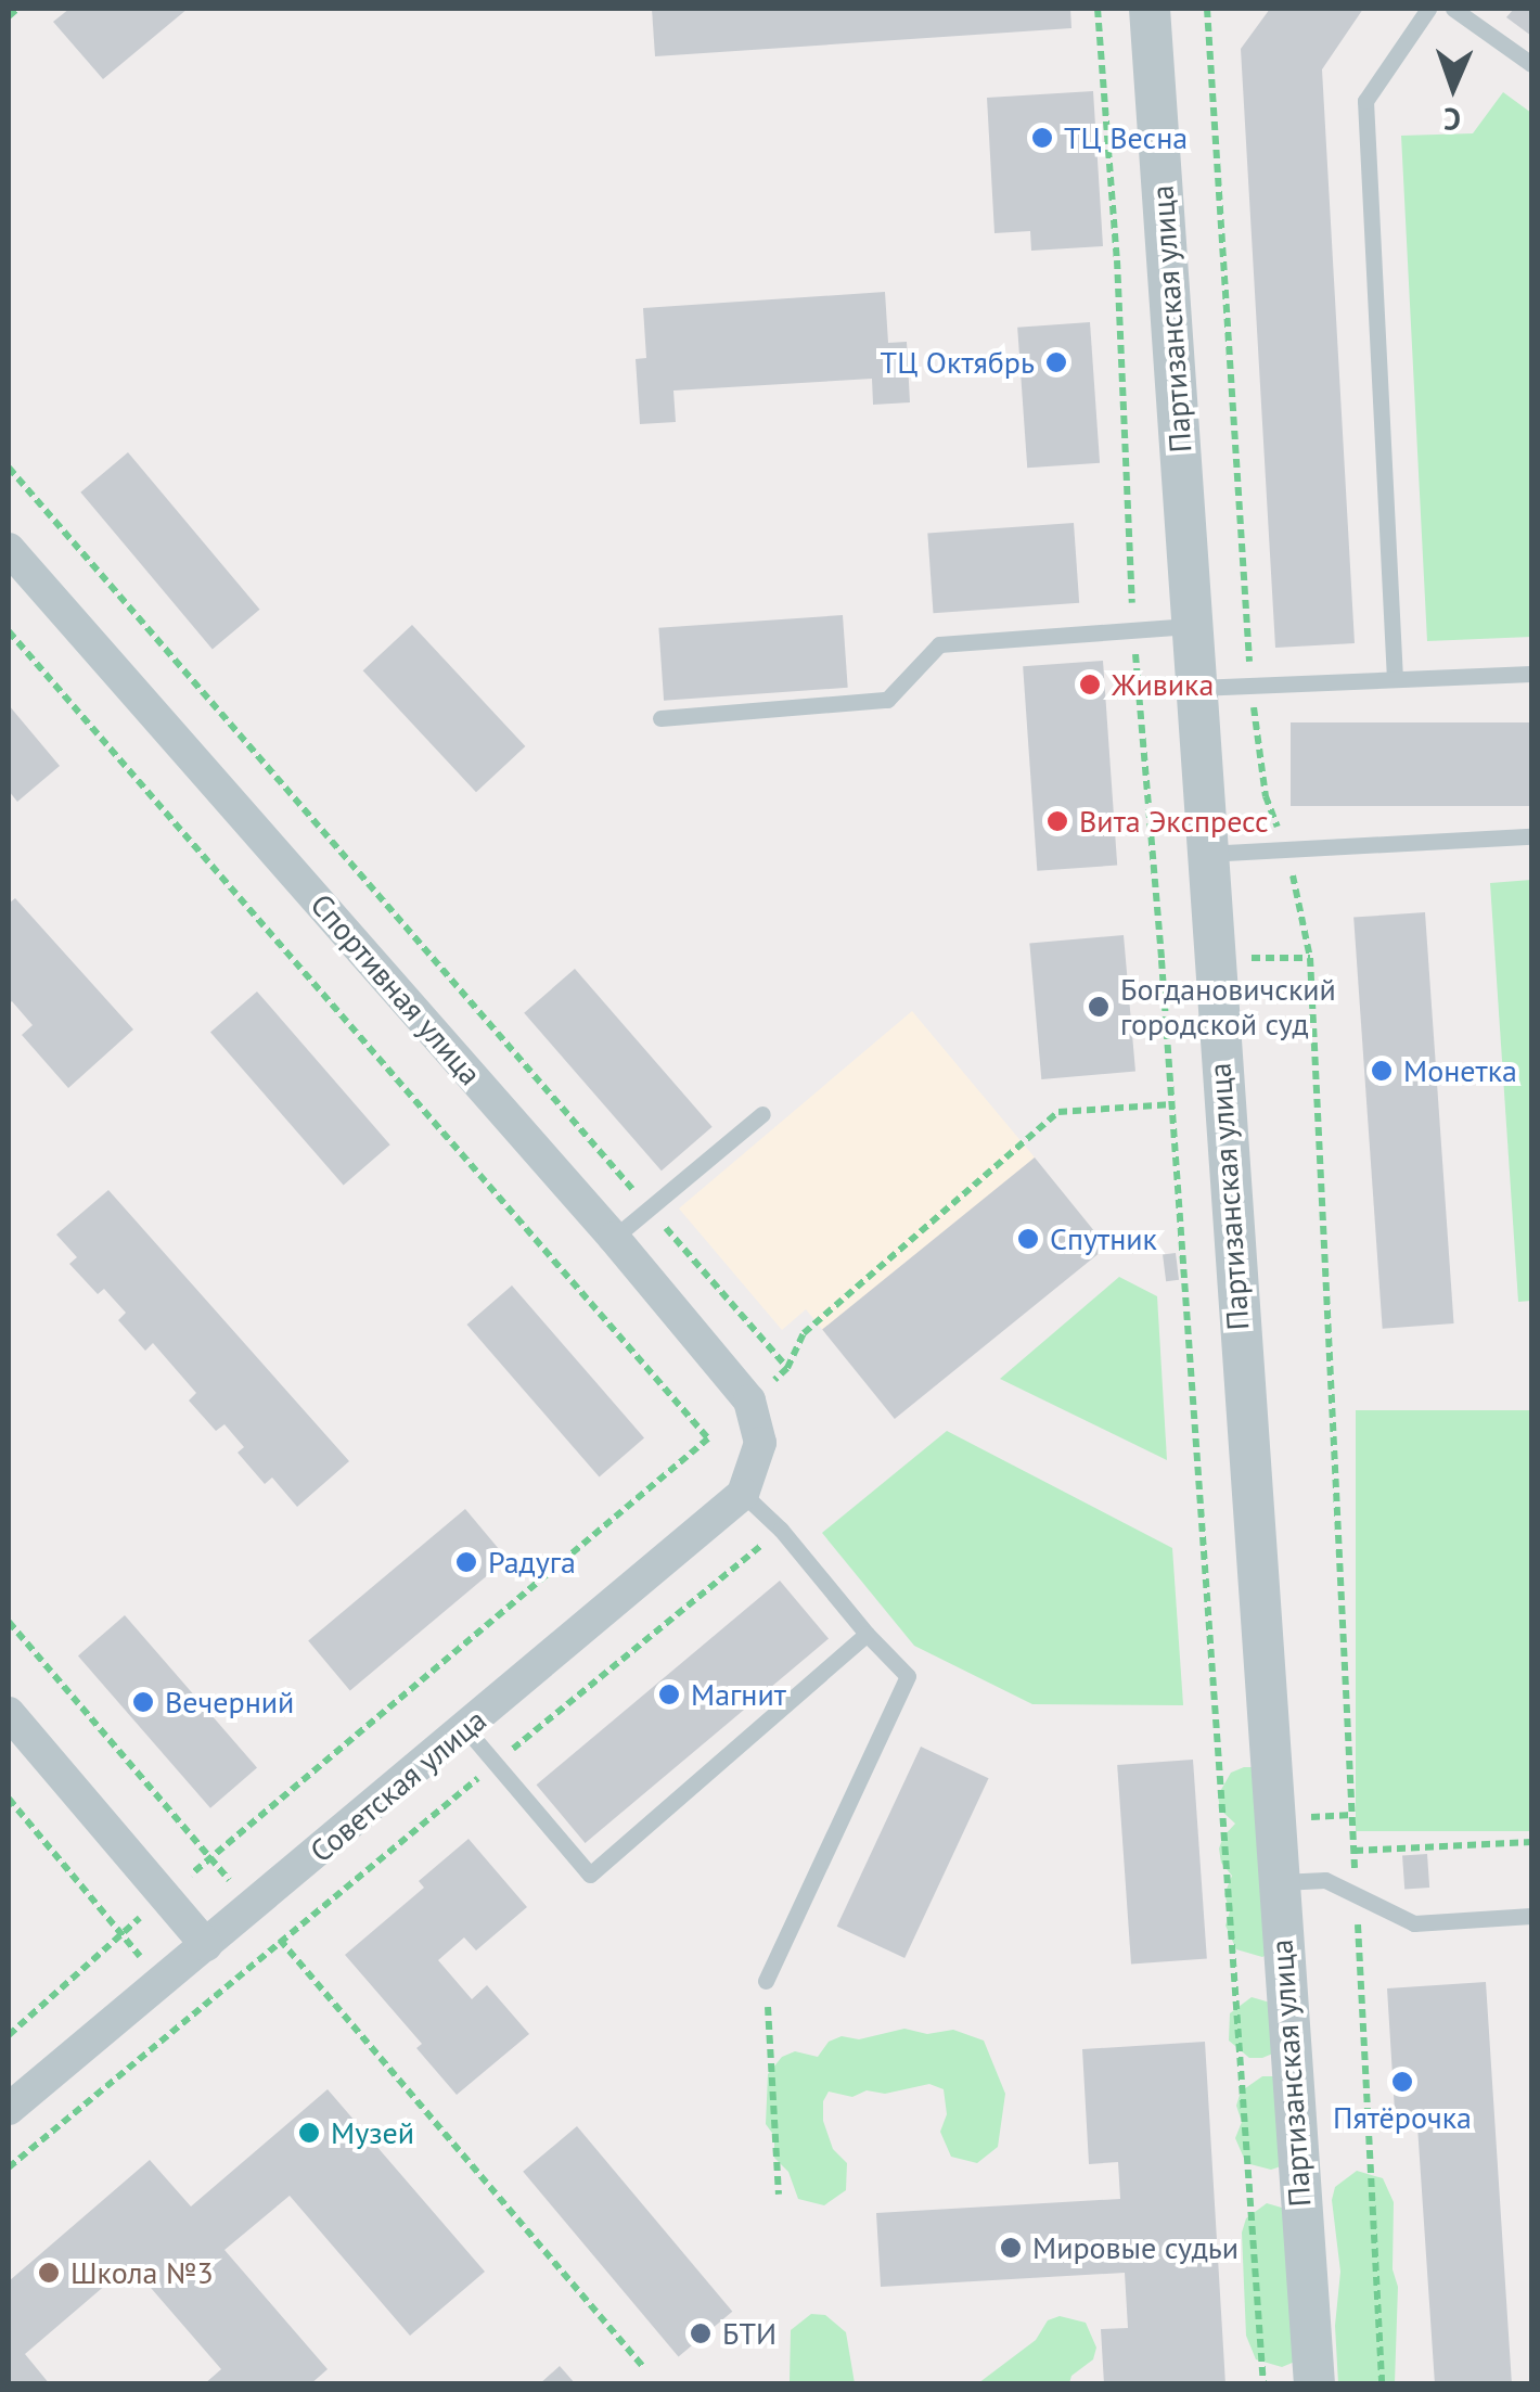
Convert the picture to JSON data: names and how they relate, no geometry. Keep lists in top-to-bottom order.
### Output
{
  "streets": {
    "street": ["Партизанская улица", "Спортивная улица", "Советская улица"]
  },
  "crossings": [
    ["Спортивная улица", "Советская улица"]
  ],
  "places": [
    "ТЦ Весна",
    "ТЦ Октябрь",
    "Живика",
    "Вита Экспресс",
    "Богдановичский городской суд",
    "Монетка",
    "Спутник",
    "Радуга",
    "Магнит",
    "Вечерний",
    "Пятёрочка",
    "Музей",
    "Мировые судьи",
    "Школа №3",
    "БТИ"
  ],
  "north": "bottom"
}
